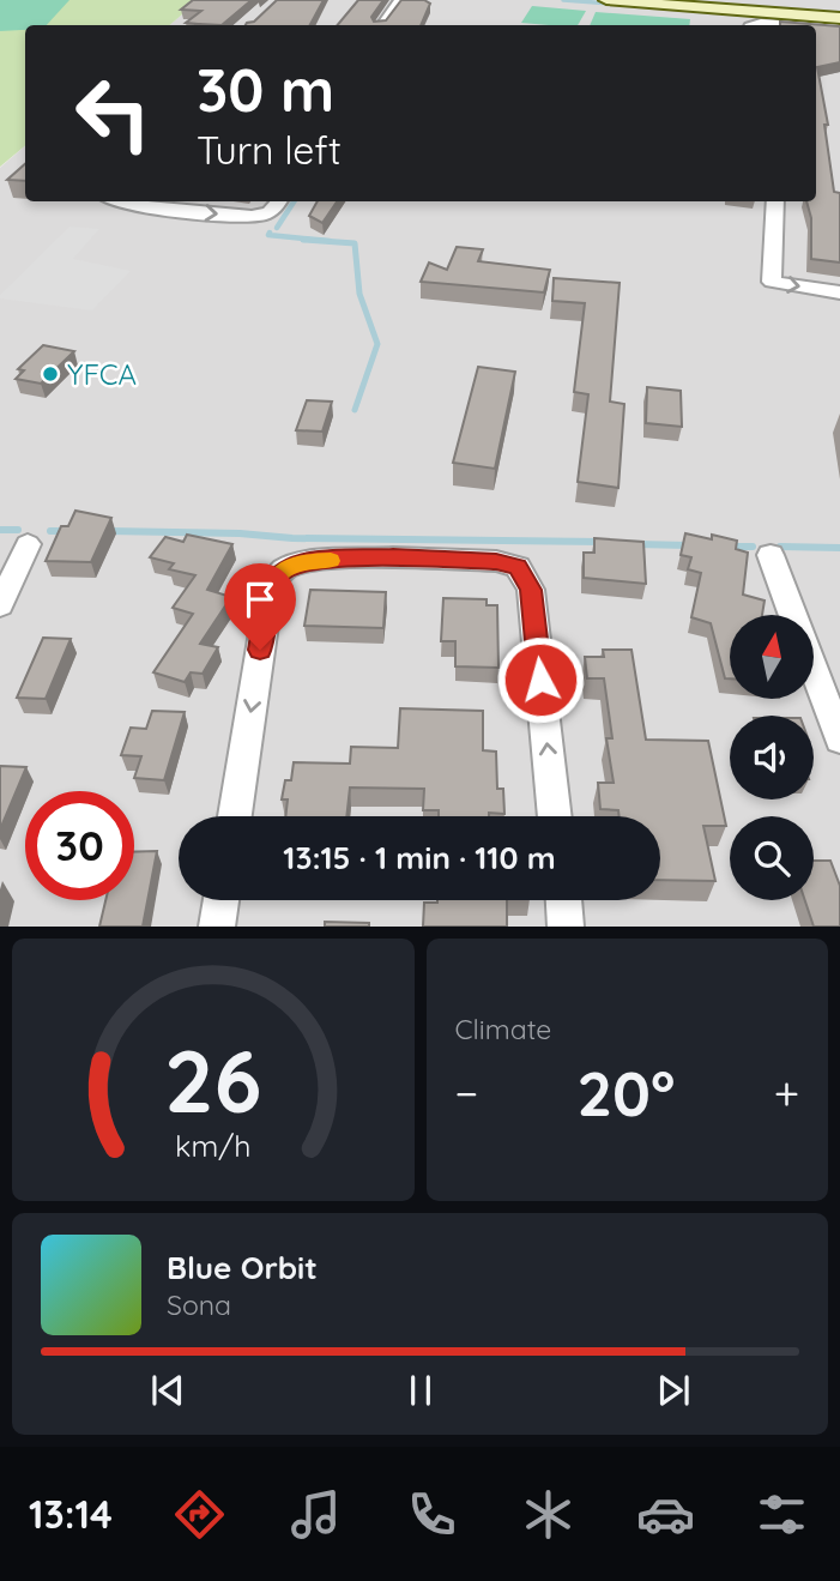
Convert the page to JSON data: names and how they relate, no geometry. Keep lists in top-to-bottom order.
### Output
{
  "places": ["YFCA"],
  "north": "top",
  "page": {
    "turn": ["30 m", "Turn left"],
    "limit": "30",
    "trip": "13:15 · 1 min · 110 m",
    "tile": "Climate",
    "heat": ["−", "20°", "+"],
    "song": ["Blue Orbit", "Sona"],
    "tabs": "13:14",
    "gauge": ["26", "km/h"]
  }
}
